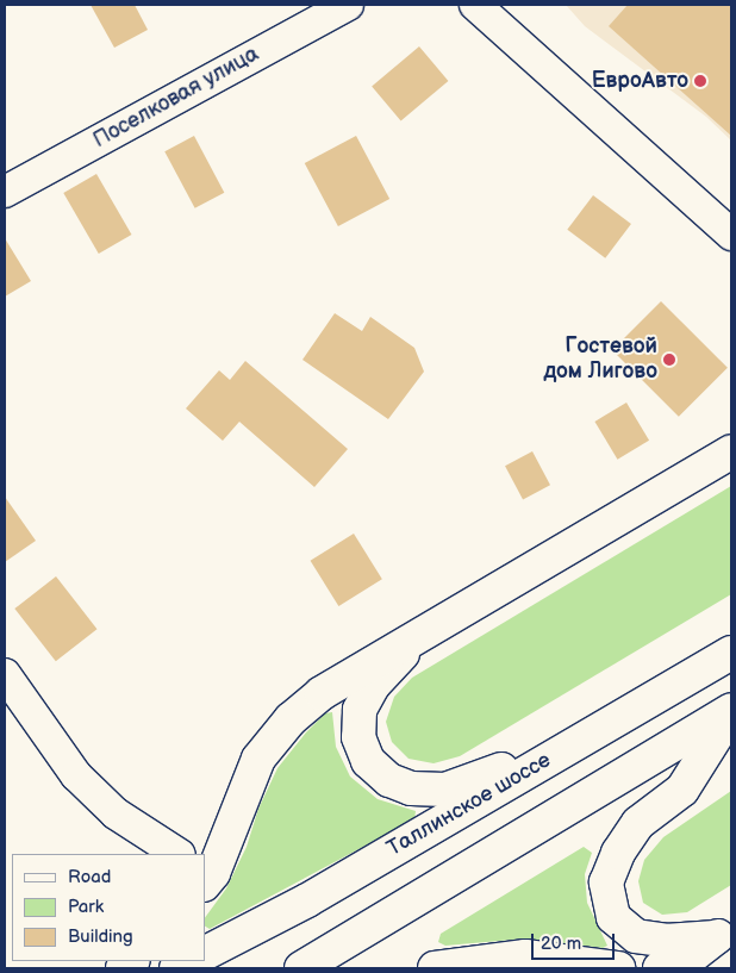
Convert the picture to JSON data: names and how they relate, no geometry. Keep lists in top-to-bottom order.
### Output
{
  "streets": {
    "main road": ["Таллинское шоссе"],
    "street": ["Поселковая улица"]
  },
  "places": ["ЕвроАвто", "Гостевой дом Лигово"],
  "legend": ["Road", "Park", "Building"],
  "scale_bar": "20 m"
}
